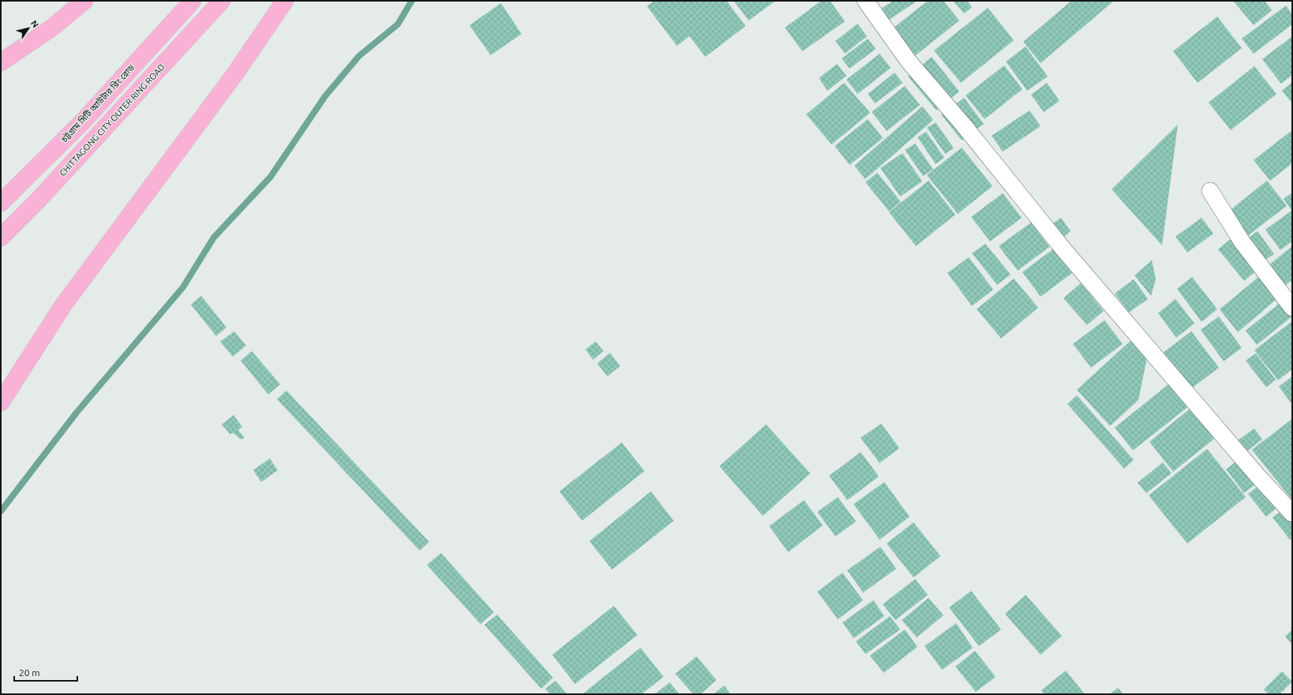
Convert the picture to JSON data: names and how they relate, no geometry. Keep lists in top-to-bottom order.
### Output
{
  "streets": {
    "main road": ["চট্টগ্রাম সিটি আউটার রিং রোড", "CHITTAGONG CITY OUTER RING ROAD"]
  },
  "scale_bar": "20 m",
  "north": "top right"
}
